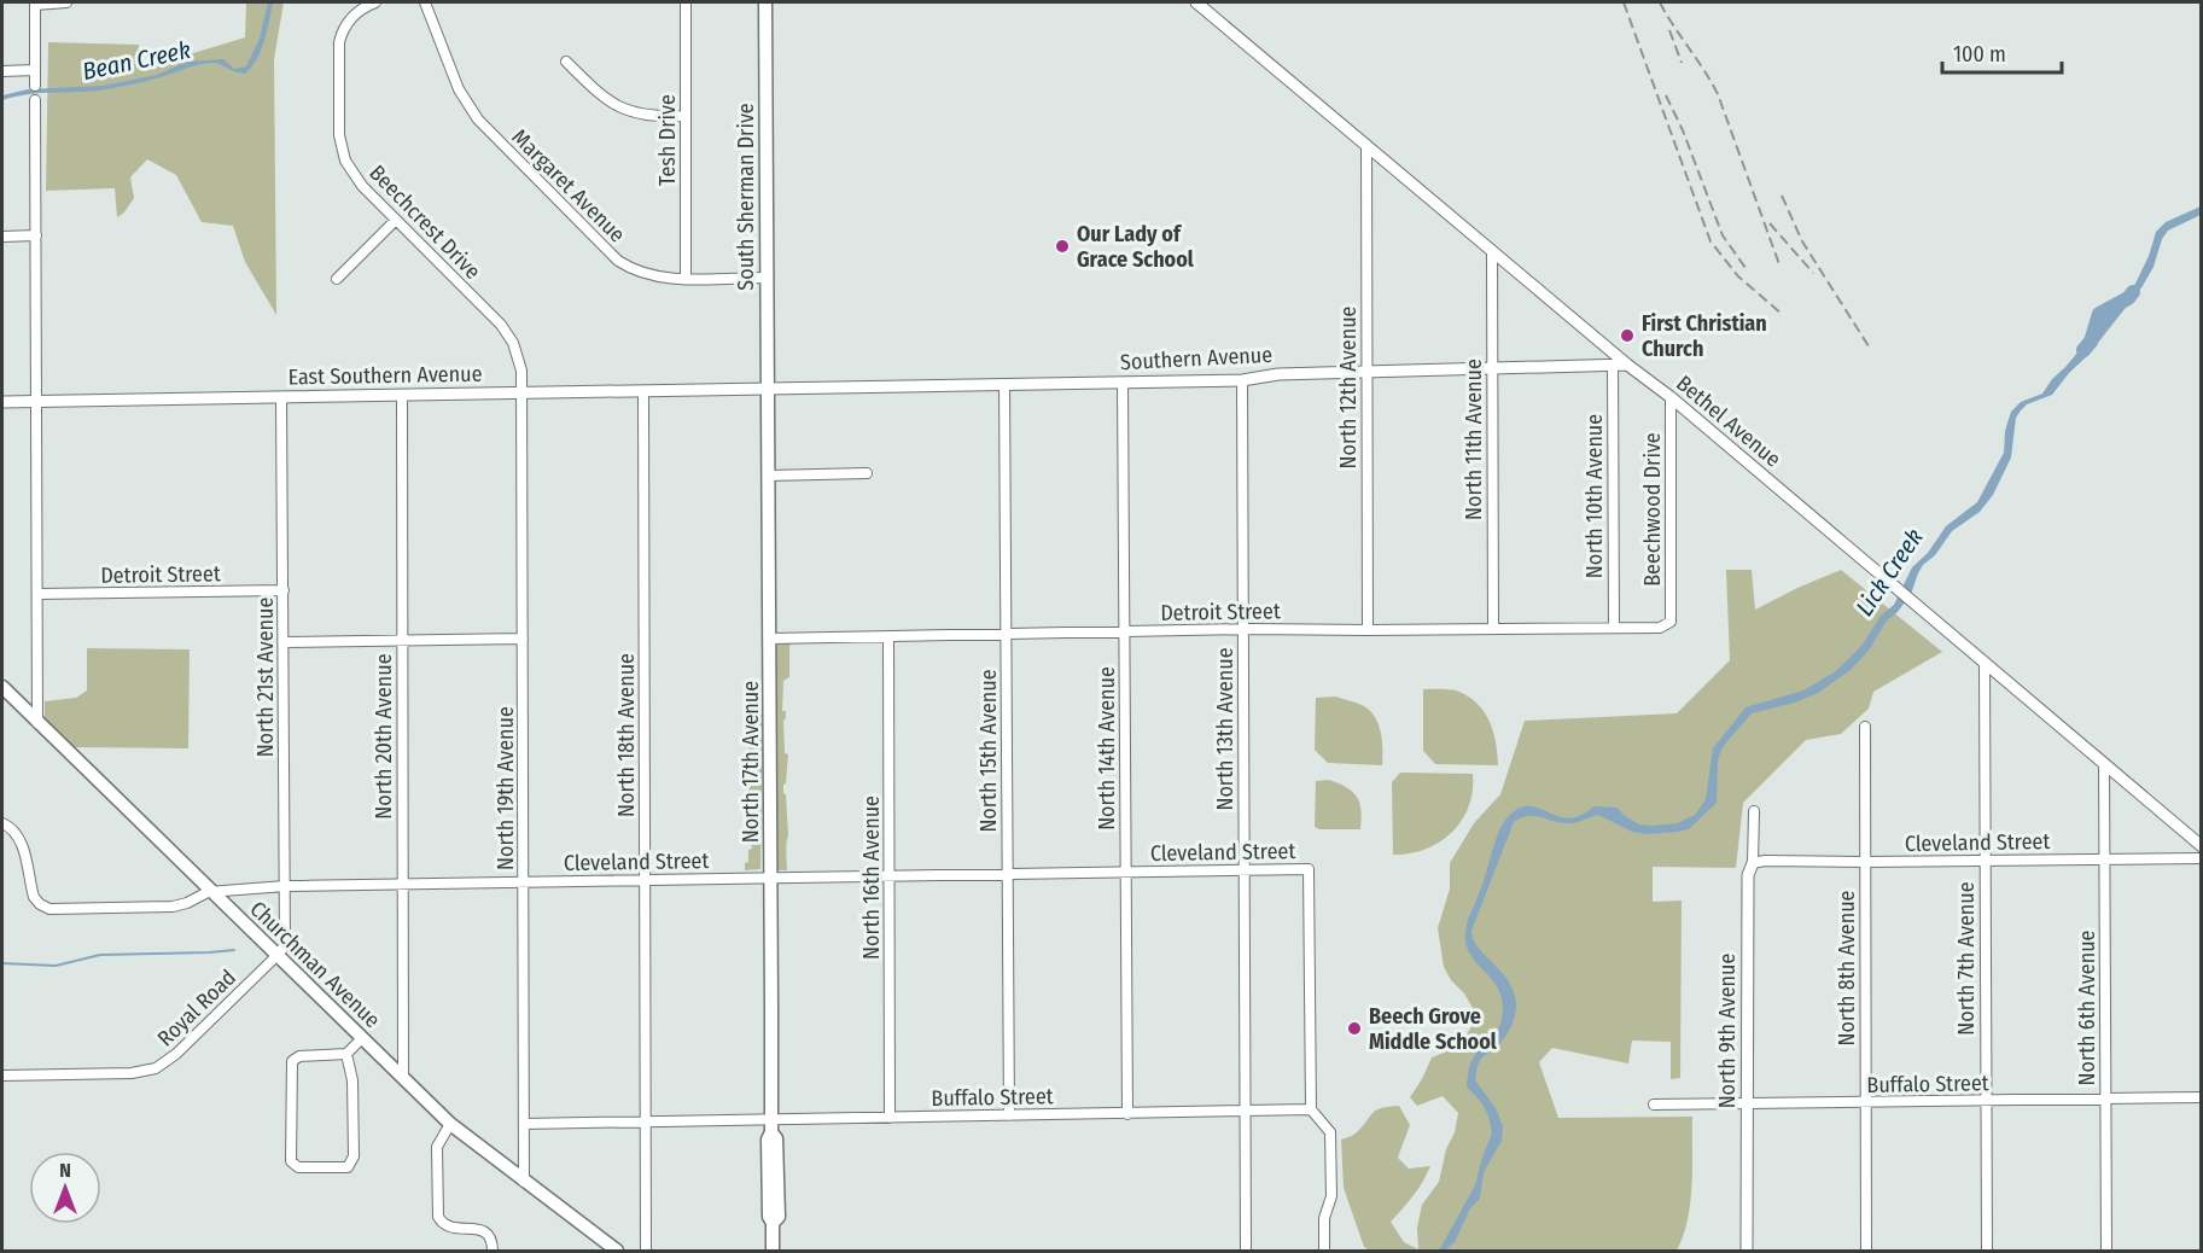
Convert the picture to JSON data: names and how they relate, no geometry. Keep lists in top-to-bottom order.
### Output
{
  "streets": {
    "main road": ["South Sherman Drive", "North 17th Avenue", "Churchman Avenue"],
    "street": [
      "Tesh Drive",
      "Margaret Avenue",
      "Beechcrest Drive",
      "Southern Avenue",
      "East Southern Avenue",
      "North 12th Avenue",
      "Bethel Avenue",
      "North 11th Avenue",
      "North 10th Avenue",
      "Beechwood Drive",
      "Detroit Street",
      "North 21st Avenue",
      "North 13th Avenue",
      "North 18th Avenue",
      "North 20th Avenue",
      "North 14th Avenue",
      "North 15th Avenue",
      "North 19th Avenue",
      "Cleveland Street",
      "North 16th Avenue",
      "North 7th Avenue",
      "North 8th Avenue",
      "Royal Road",
      "North 6th Avenue",
      "North 9th Avenue",
      "Buffalo Street"
    ]
  },
  "crossings": [
    ["Tesh Drive", "Margaret Avenue"],
    ["Margaret Avenue", "South Sherman Drive"],
    ["South Sherman Drive", "Southern Avenue"],
    ["South Sherman Drive", "East Southern Avenue"],
    ["South Sherman Drive", "North 17th Avenue"],
    ["Beechcrest Drive", "East Southern Avenue"],
    ["Beechcrest Drive", "North 19th Avenue"],
    ["Southern Avenue", "East Southern Avenue"],
    ["Southern Avenue", "North 12th Avenue"],
    ["Southern Avenue", "Bethel Avenue"],
    ["Southern Avenue", "North 11th Avenue"],
    ["Southern Avenue", "North 10th Avenue"],
    ["Southern Avenue", "North 13th Avenue"],
    ["Southern Avenue", "North 14th Avenue"],
    ["Southern Avenue", "North 15th Avenue"],
    ["Southern Avenue", "North 17th Avenue"],
    ["East Southern Avenue", "North 21st Avenue"],
    ["East Southern Avenue", "North 18th Avenue"],
    ["East Southern Avenue", "North 20th Avenue"],
    ["East Southern Avenue", "North 17th Avenue"],
    ["East Southern Avenue", "North 19th Avenue"],
    ["North 12th Avenue", "Bethel Avenue"],
    ["North 12th Avenue", "Detroit Street"],
    ["Bethel Avenue", "North 11th Avenue"],
    ["Bethel Avenue", "Beechwood Drive"],
    ["Bethel Avenue", "North 7th Avenue"],
    ["Bethel Avenue", "North 6th Avenue"],
    ["North 11th Avenue", "Detroit Street"],
    ["North 10th Avenue", "Detroit Street"],
    ["Beechwood Drive", "Detroit Street"],
    ["Detroit Street", "North 21st Avenue"],
    ["Detroit Street", "North 13th Avenue"],
    ["Detroit Street", "North 14th Avenue"],
    ["Detroit Street", "North 15th Avenue"],
    ["Detroit Street", "North 17th Avenue"],
    ["Detroit Street", "North 16th Avenue"],
    ["North 21st Avenue", "Cleveland Street"],
    ["North 21st Avenue", "Churchman Avenue"],
    ["North 21st Avenue", "Royal Road"],
    ["North 13th Avenue", "Cleveland Street"],
    ["North 13th Avenue", "Buffalo Street"],
    ["North 18th Avenue", "Cleveland Street"],
    ["North 18th Avenue", "Buffalo Street"],
    ["North 20th Avenue", "Cleveland Street"],
    ["North 20th Avenue", "Churchman Avenue"],
    ["North 14th Avenue", "Cleveland Street"],
    ["North 14th Avenue", "Buffalo Street"],
    ["North 15th Avenue", "Cleveland Street"],
    ["North 15th Avenue", "Buffalo Street"],
    ["North 17th Avenue", "Cleveland Street"],
    ["North 17th Avenue", "Buffalo Street"],
    ["North 19th Avenue", "Cleveland Street"],
    ["North 19th Avenue", "Churchman Avenue"],
    ["North 19th Avenue", "Buffalo Street"],
    ["Cleveland Street", "North 16th Avenue"],
    ["Cleveland Street", "North 7th Avenue"],
    ["Cleveland Street", "Churchman Avenue"],
    ["Cleveland Street", "North 8th Avenue"],
    ["Cleveland Street", "North 6th Avenue"],
    ["Cleveland Street", "North 9th Avenue"],
    ["Cleveland Street", "Buffalo Street"],
    ["North 16th Avenue", "Buffalo Street"],
    ["North 7th Avenue", "Buffalo Street"],
    ["Churchman Avenue", "Royal Road"],
    ["North 8th Avenue", "Buffalo Street"],
    ["North 6th Avenue", "Buffalo Street"],
    ["North 9th Avenue", "Buffalo Street"]
  ],
  "water": ["Bean Creek", "Lick Creek"],
  "places": ["Our Lady of Grace School", "First Christian Church", "Beech Grove Middle School"],
  "scale_bar": "100 m",
  "north": "top"
}
